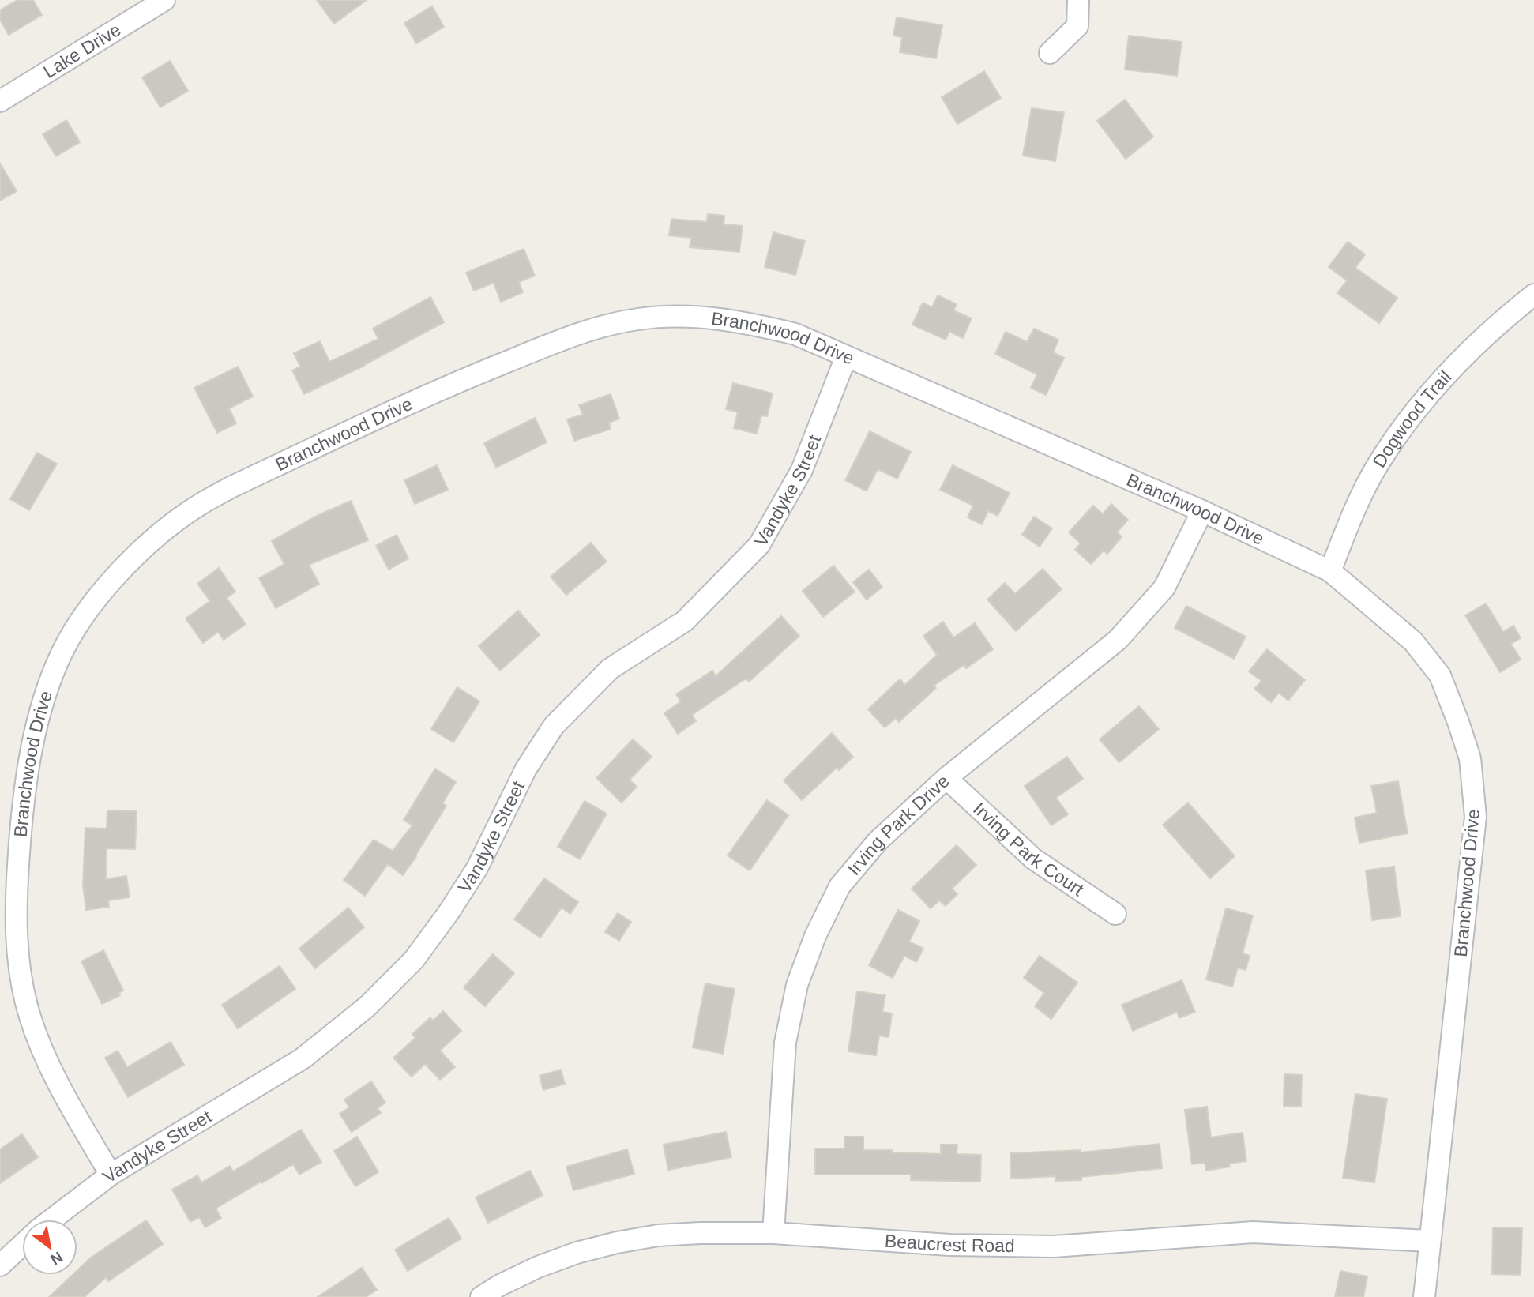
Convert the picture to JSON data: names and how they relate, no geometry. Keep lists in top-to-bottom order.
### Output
{
  "streets": {
    "street": [
      "Lake Drive",
      "Branchwood Drive",
      "Dogwood Trail",
      "Vandyke Street",
      "Irving Park Drive",
      "Irving Park Court",
      "Beaucrest Road"
    ]
  },
  "crossings": [
    ["Branchwood Drive", "Dogwood Trail"],
    ["Branchwood Drive", "Vandyke Street"],
    ["Branchwood Drive", "Irving Park Drive"],
    ["Branchwood Drive", "Beaucrest Road"],
    ["Irving Park Drive", "Irving Park Court"],
    ["Irving Park Drive", "Beaucrest Road"]
  ],
  "north": "bottom right"
}
